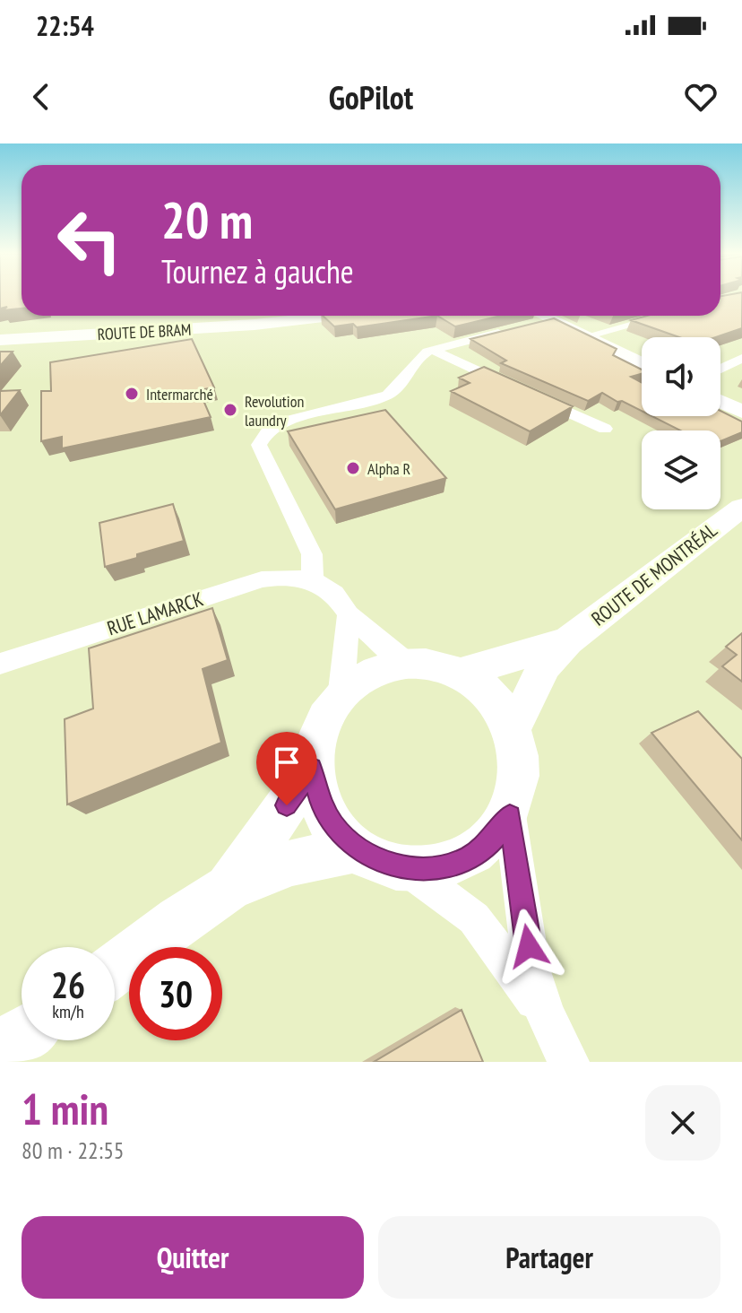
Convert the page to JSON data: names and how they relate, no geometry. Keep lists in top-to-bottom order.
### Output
{
  "streets": {
    "main road": ["ROUTE DE BRAM", "ROUTE DE MONTRÉAL"],
    "street": ["RUE LAMARCK"]
  },
  "places": ["Intermarché", "Revolution laundry", "Alpha R"],
  "page": {
    "status": "22:54",
    "header": "GoPilot",
    "turn": ["20 m", "Tournez à gauche"],
    "speed": "26 km/h",
    "limit": "30",
    "heading": ["1 min", "80 m · 22:55"],
    "buttons": ["Quitter", "Partager"]
  }
}
